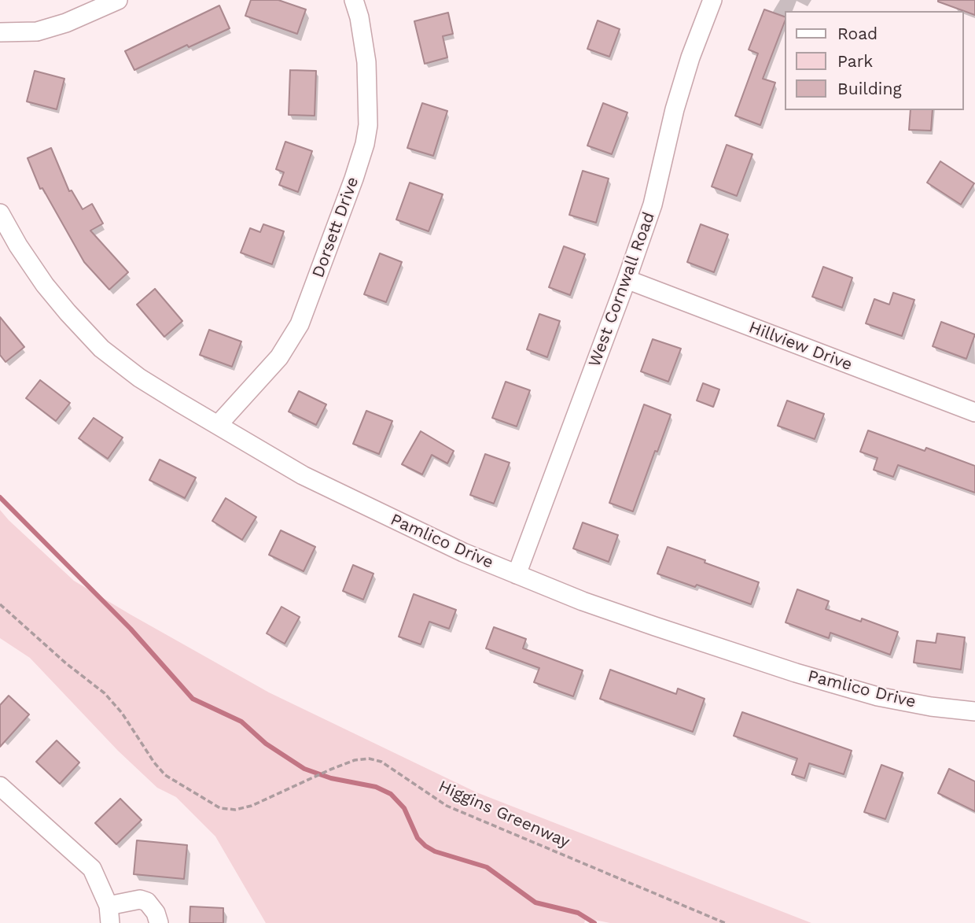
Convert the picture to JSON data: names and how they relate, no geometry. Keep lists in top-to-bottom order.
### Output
{
  "streets": {
    "street": [
      "Dorsett Drive",
      "West Cornwall Road",
      "Hillview Drive",
      "Pamlico Drive"
    ],
    "path": ["Higgins Greenway"]
  },
  "crossings": [
    ["Dorsett Drive", "Pamlico Drive"],
    ["West Cornwall Road", "Hillview Drive"],
    ["West Cornwall Road", "Pamlico Drive"]
  ],
  "legend": ["Road", "Park", "Building"]
}
